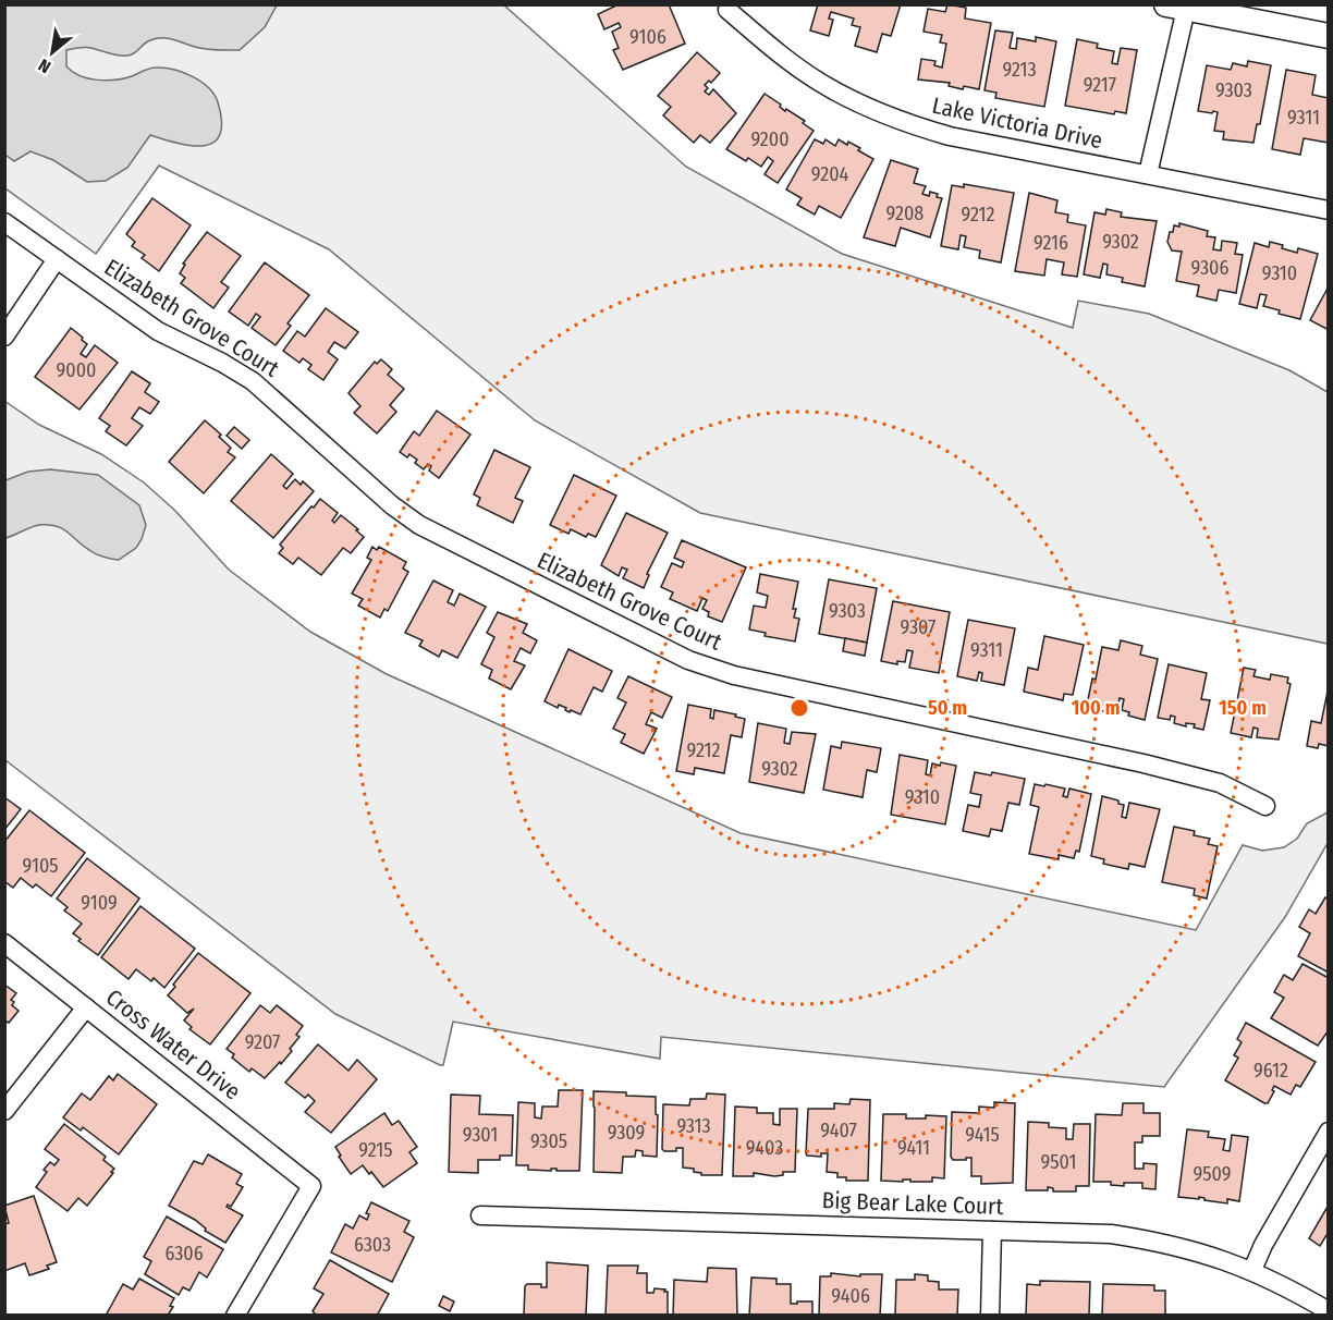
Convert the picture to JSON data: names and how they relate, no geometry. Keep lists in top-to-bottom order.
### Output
{
  "streets": {
    "street": [
      "Lake Victoria Drive",
      "Elizabeth Grove Court",
      "Cross Water Drive",
      "Big Bear Lake Court"
    ]
  },
  "house_numbers": [
    "9106",
    "9213",
    "9217",
    "9303",
    "9311",
    "9200",
    "9204",
    "9208",
    "9212",
    "9302",
    "9216",
    "9306",
    "9310",
    "9000",
    "9303",
    "9307",
    "9311",
    "9212",
    "9302",
    "9310",
    "9105",
    "9109",
    "9207",
    "9612",
    "9313",
    "9407",
    "9309",
    "9301",
    "9415",
    "9305",
    "9403",
    "9411",
    "9215",
    "9501",
    "9509",
    "6303",
    "6306",
    "9406"
  ],
  "north": "bottom left",
  "rings": ["50 m", "100 m", "150 m"]
}
